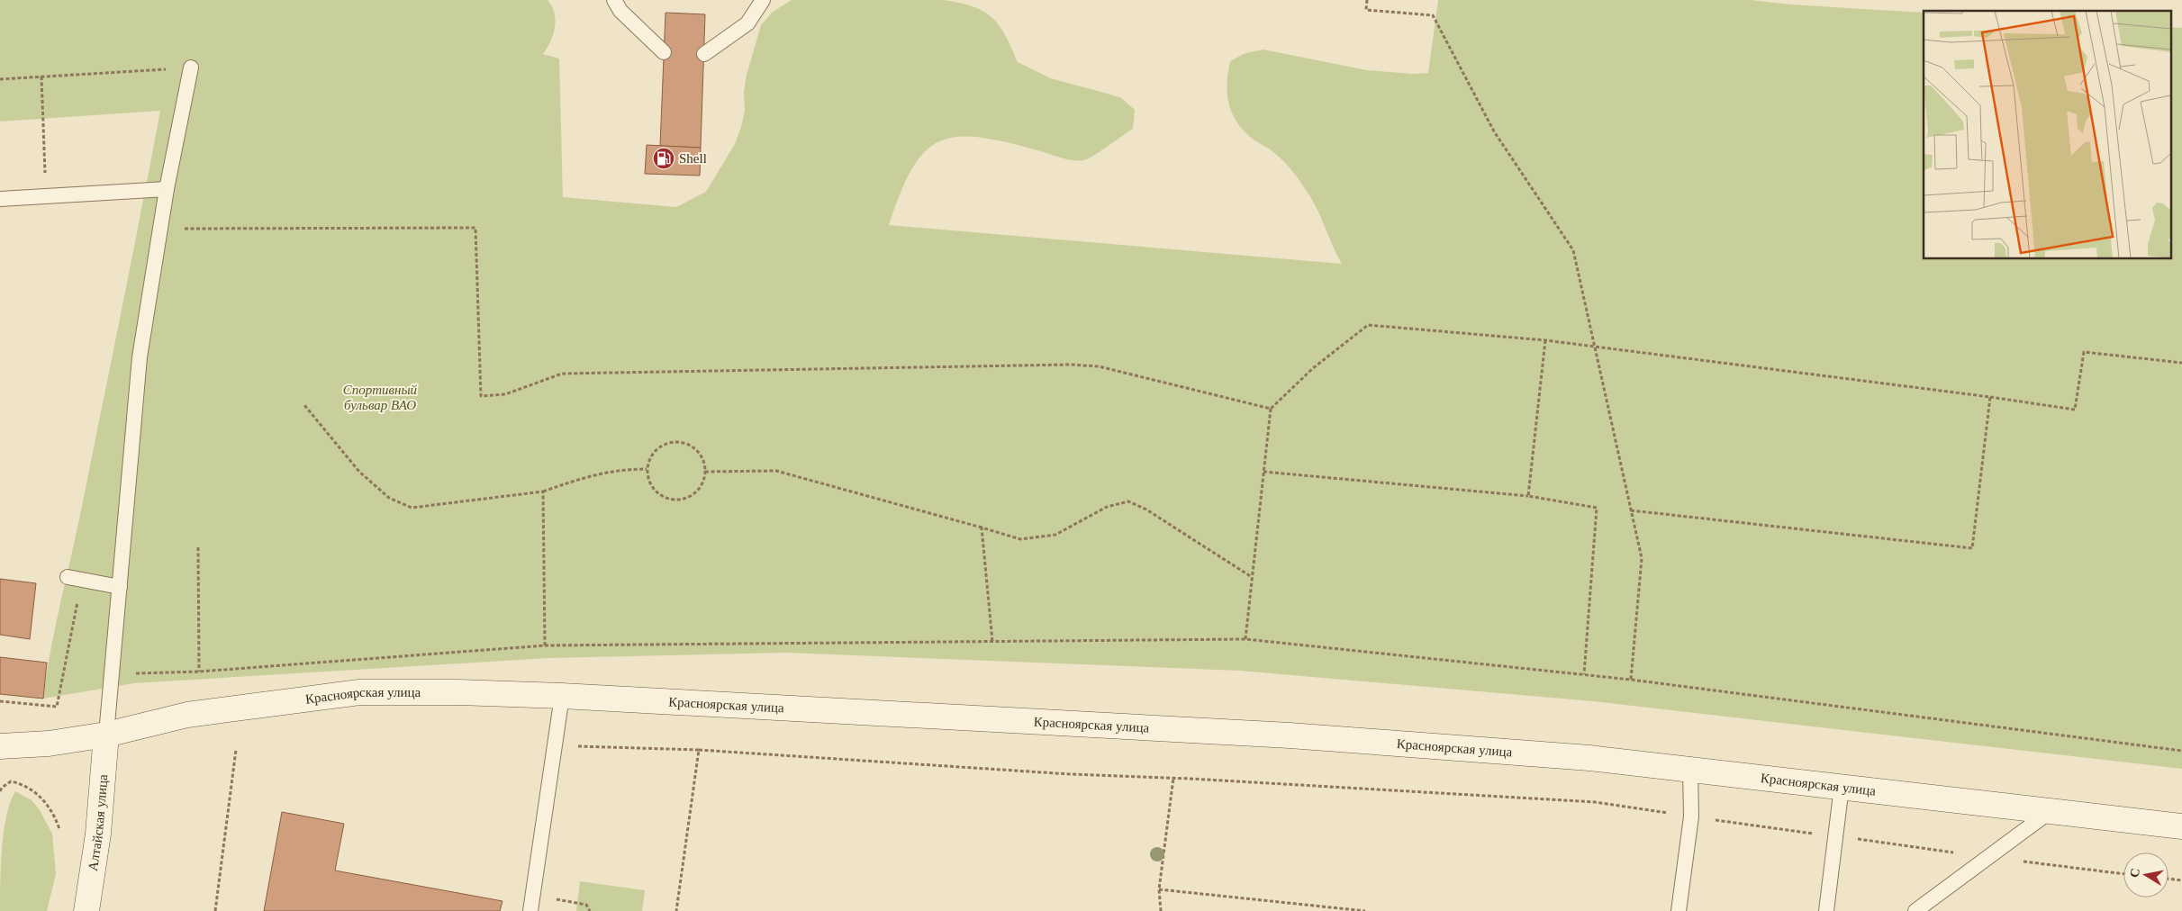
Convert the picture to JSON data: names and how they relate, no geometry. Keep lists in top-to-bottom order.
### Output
{
  "streets": {
    "street": ["Красноярская улица", "Алтайская улица"]
  },
  "crossings": [
    ["Красноярская улица", "Алтайская улица"]
  ],
  "parks": ["Спортивный бульвар ВАО"],
  "places": {
    "fuel station": ["Shell"]
  },
  "north": "left"
}
